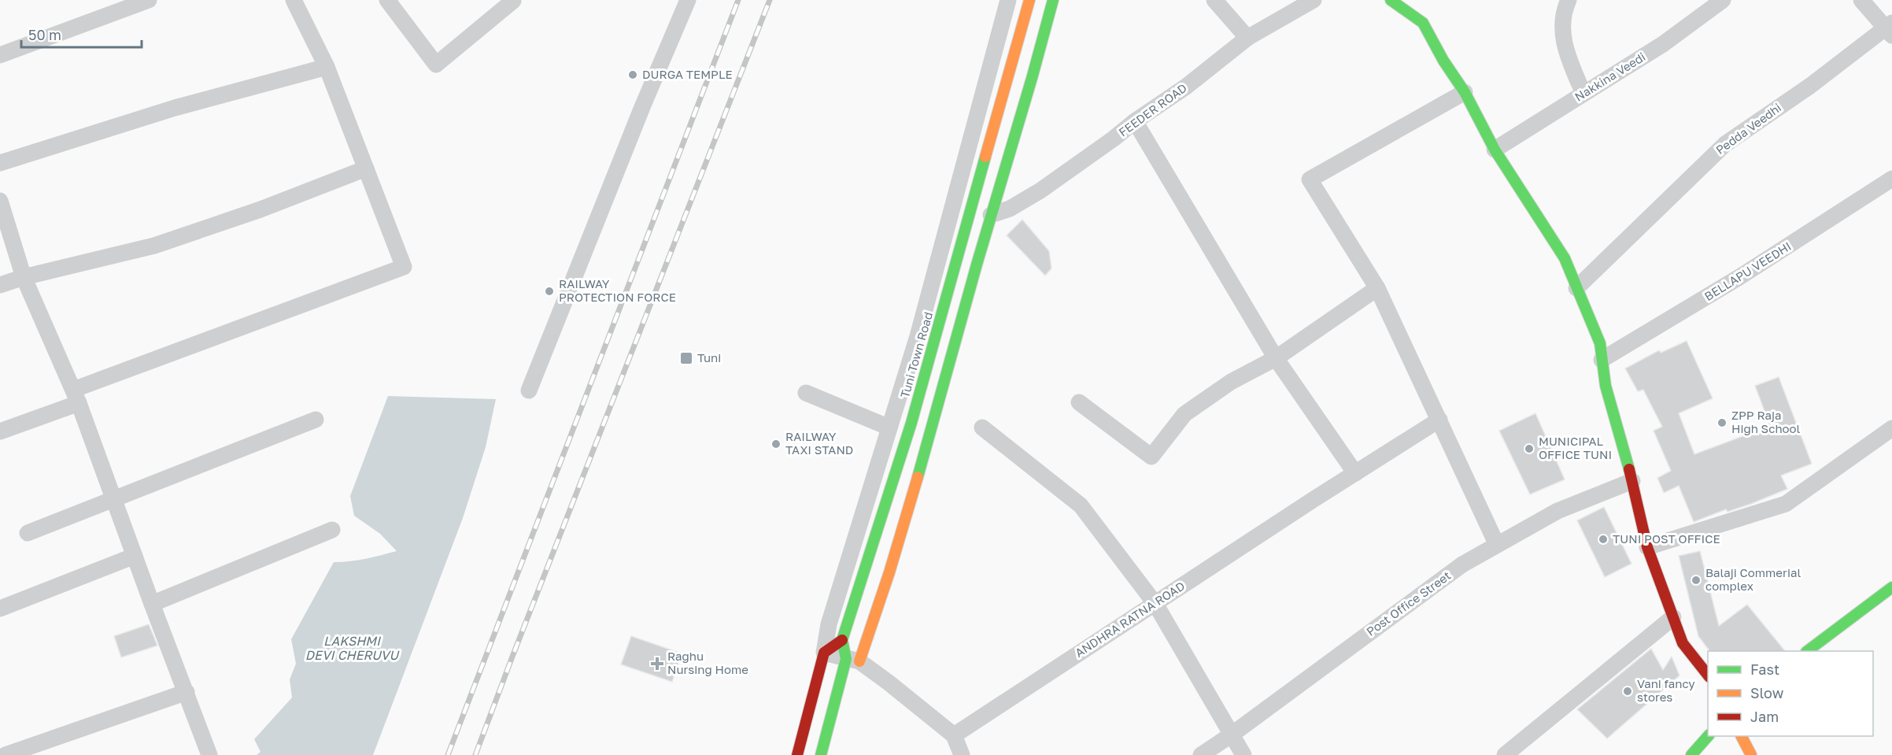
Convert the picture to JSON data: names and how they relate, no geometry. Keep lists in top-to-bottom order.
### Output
{
  "streets": {
    "main road": ["Tuni Town Road"],
    "street": [
      "Nakkina Veedi",
      "FEEDER ROAD",
      "Pedda Veedhi",
      "BELLAPU VEEDHI",
      "Post Office Street",
      "ANDHRA RATNA ROAD"
    ]
  },
  "water": ["LAKSHMI DEVI CHERUVU"],
  "places": {
    "other": [
      "DURGA TEMPLE",
      "RAILWAY PROTECTION FORCE",
      "ZPP Raja High School",
      "RAILWAY TAXI STAND",
      "MUNICIPAL OFFICE TUNI",
      "TUNI POST OFFICE",
      "Balaji Commerial complex",
      "Vani fancy stores"
    ],
    "transit": ["Tuni"],
    "health": ["Raghu Nursing Home"]
  },
  "legend": ["Fast", "Slow", "Jam"],
  "scale_bar": "50 m"
}
